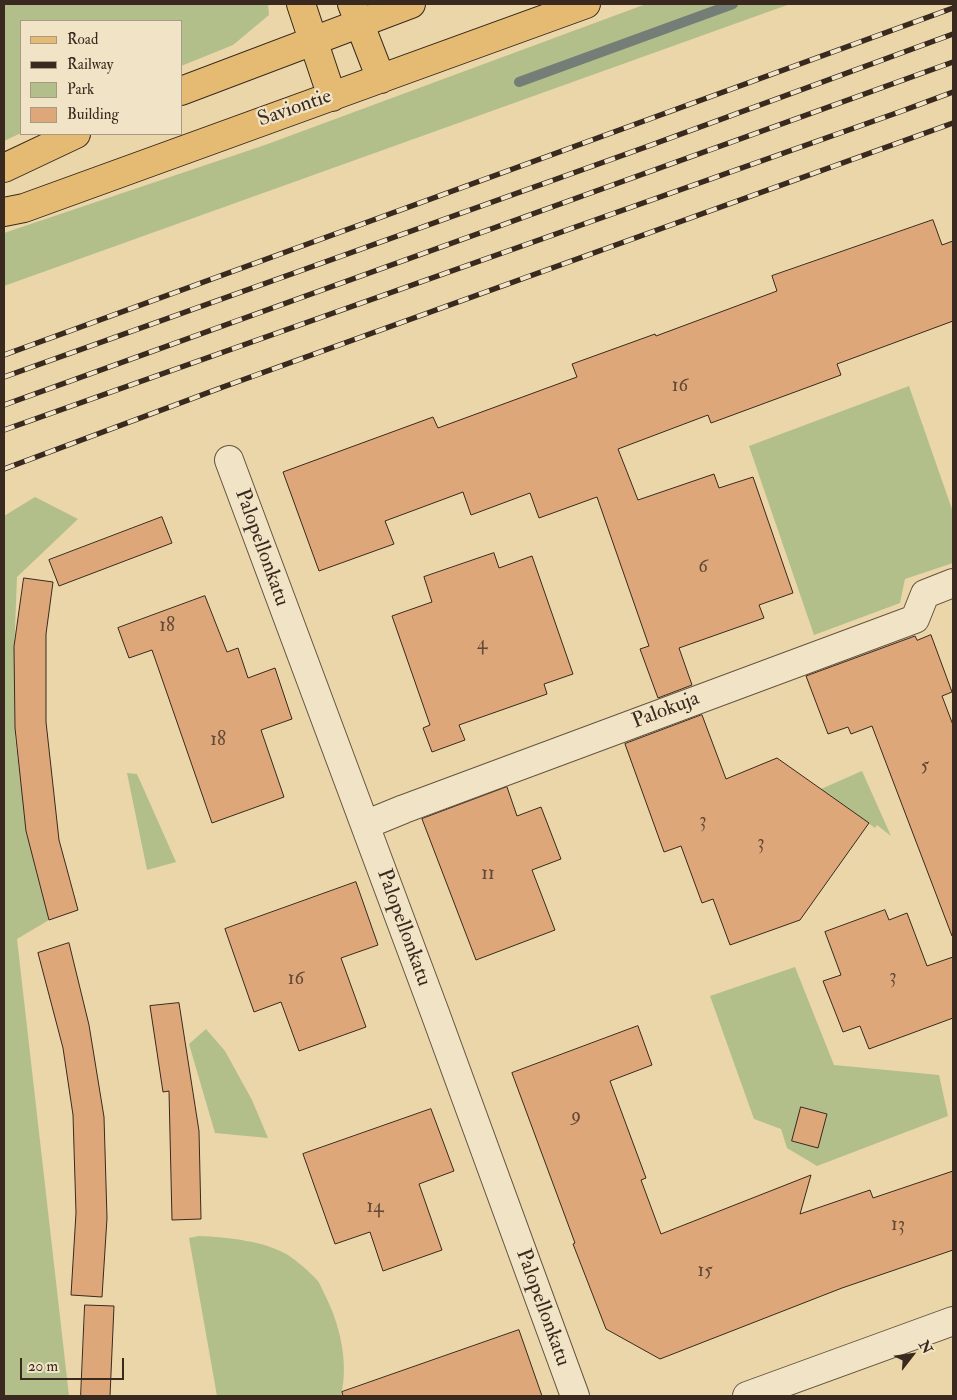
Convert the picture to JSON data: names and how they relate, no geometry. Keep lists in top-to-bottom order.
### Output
{
  "streets": {
    "main road": ["Saviontie"],
    "street": ["Palopellonkatu", "Palokuja"]
  },
  "crossings": [
    ["Palopellonkatu", "Palokuja"]
  ],
  "house_numbers": [
    "16",
    "6",
    "18",
    "4",
    "18",
    "5",
    "3",
    "3",
    "11",
    "3",
    "16",
    "9",
    "14",
    "13",
    "15"
  ],
  "legend": [
    "Road",
    "Railway",
    "Park",
    "Building"
  ],
  "scale_bar": "20 m",
  "north": "top right"
}
